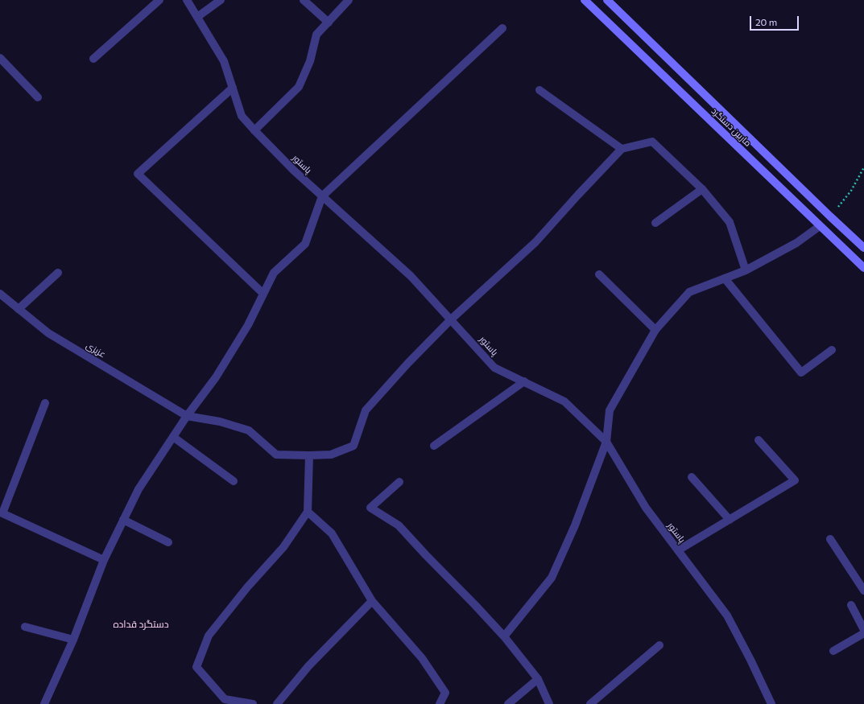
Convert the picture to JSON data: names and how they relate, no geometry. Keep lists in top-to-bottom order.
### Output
{
  "streets": {
    "main road": ["ماربین دستگرد"],
    "street": ["پاستور", "عزیزی"]
  },
  "districts": ["دستگرد قداده"],
  "scale_bar": "20 m"
}
